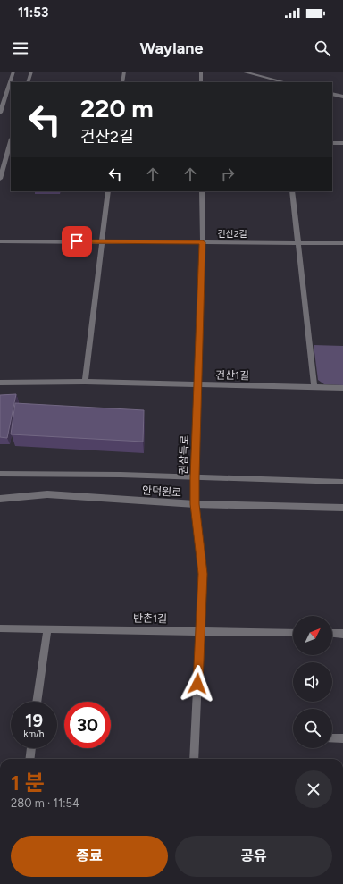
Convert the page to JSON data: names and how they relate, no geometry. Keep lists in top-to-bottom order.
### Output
{
  "streets": {
    "street": [
      "건산2길",
      "건산1길",
      "권삼득로",
      "안덕원로",
      "반촌1길"
    ]
  },
  "crossings": [
    ["건산2길", "권삼득로"],
    ["건산1길", "권삼득로"],
    ["권삼득로", "안덕원로"],
    ["권삼득로", "반촌1길"]
  ],
  "north": "top right",
  "page": {
    "status": "11:53",
    "header": "Waylane",
    "turn": ["220 m", "건산2길"],
    "speed": "19 km/h",
    "limit": "30",
    "heading": ["1 분", "280 m · 11:54"],
    "buttons": ["종료", "공유"]
  }
}
